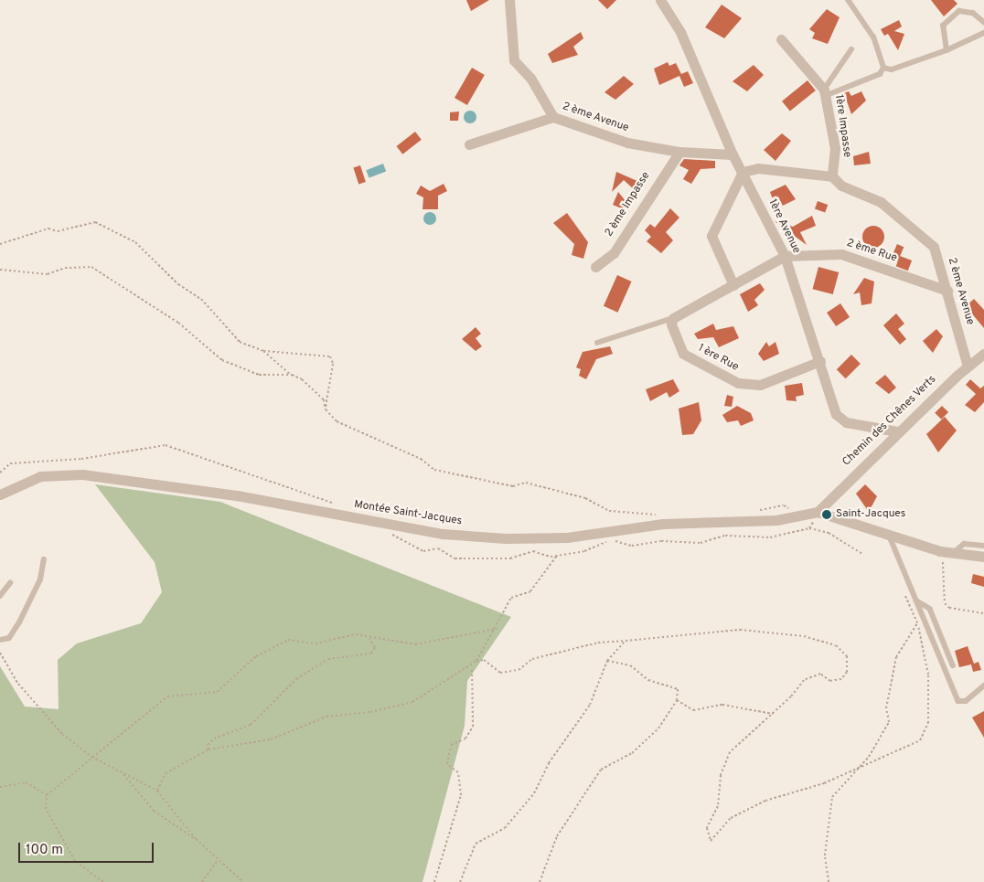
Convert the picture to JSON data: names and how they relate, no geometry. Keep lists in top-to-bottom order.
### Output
{
  "streets": {
    "street": [
      "2 ème Avenue",
      "1ère Impasse",
      "2 ème Impasse",
      "1ère Avenue",
      "2 ème Rue",
      "1 ère Rue",
      "Chemin des Chênes Verts",
      "Montée Saint-Jacques"
    ]
  },
  "crossings": [
    ["2 ème Avenue", "1ère Impasse"],
    ["2 ème Avenue", "2 ème Impasse"],
    ["2 ème Avenue", "1ère Avenue"],
    ["2 ème Avenue", "2 ème Rue"],
    ["2 ème Avenue", "Chemin des Chênes Verts"],
    ["1ère Avenue", "2 ème Rue"],
    ["1ère Avenue", "1 ère Rue"],
    ["1ère Avenue", "Chemin des Chênes Verts"],
    ["Chemin des Chênes Verts", "Montée Saint-Jacques"]
  ],
  "places": ["Saint-Jacques"],
  "scale_bar": "100 m"
}
